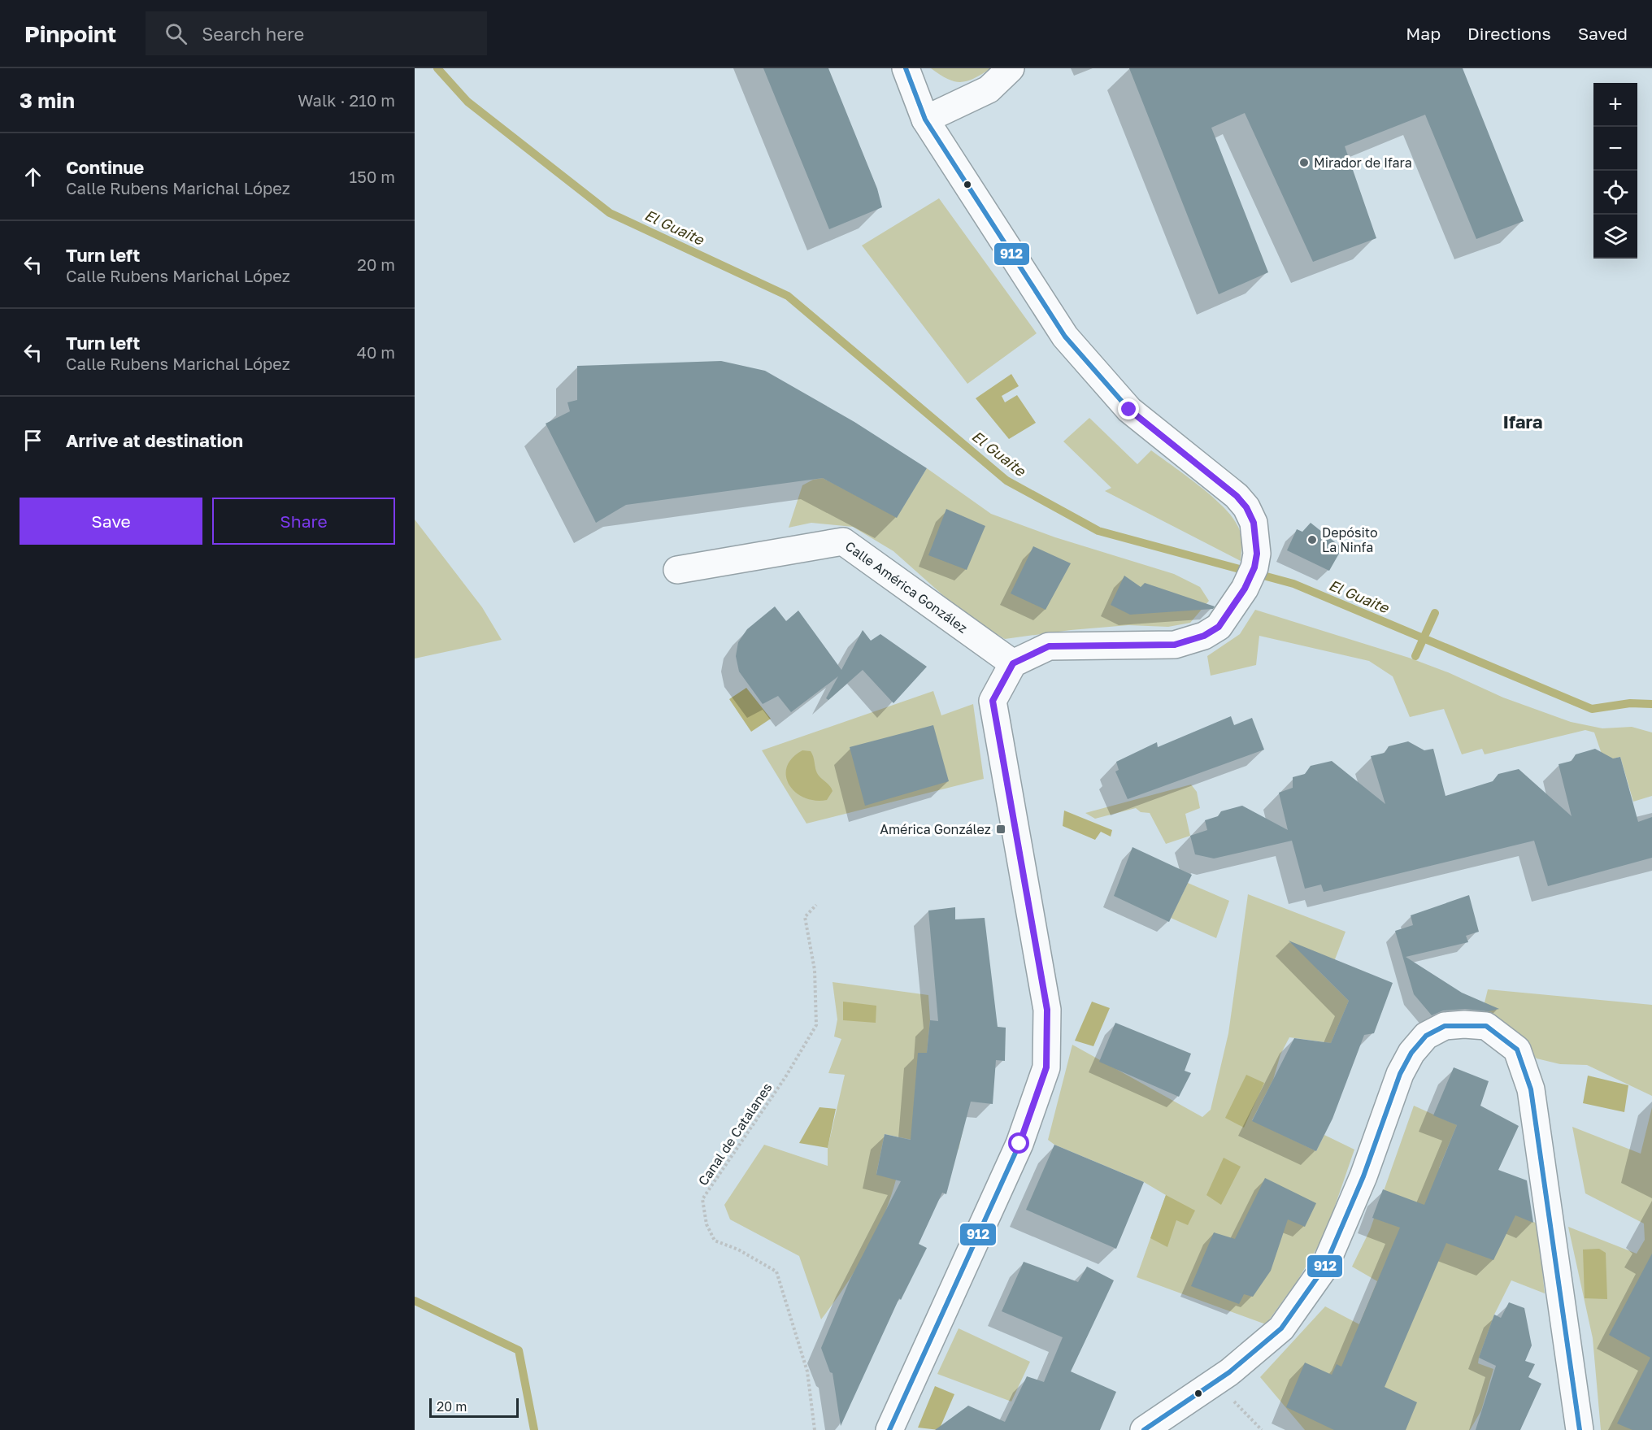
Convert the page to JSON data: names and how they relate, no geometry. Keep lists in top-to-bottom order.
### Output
{
  "streets": {
    "street": ["Calle América González"],
    "path": ["Canal de Catalanes"]
  },
  "districts": ["Ifara"],
  "water": ["El Guaite"],
  "places": {
    "other": ["Mirador de Ifara", "Depósito La Ninfa"],
    "transit": ["América González"]
  },
  "lines": ["transit line 912"],
  "scale_bar": "20 m",
  "page": {
    "header": "Pinpoint",
    "search": "Search here",
    "nav": ["Map", "Directions", "Saved"],
    "heading": ["3 min", "Walk · 210 m"],
    "map_buttons": ["+", "−"],
    "list": [
      ["Continue", "Calle Rubens Marichal López", "150 m"],
      ["Turn left", "Calle Rubens Marichal López", "20 m"],
      ["Turn left", "Calle Rubens Marichal López", "40 m"],
      "Arrive at destination"
    ],
    "buttons": ["Save", "Share"],
    "scale": "20 m"
  }
}
